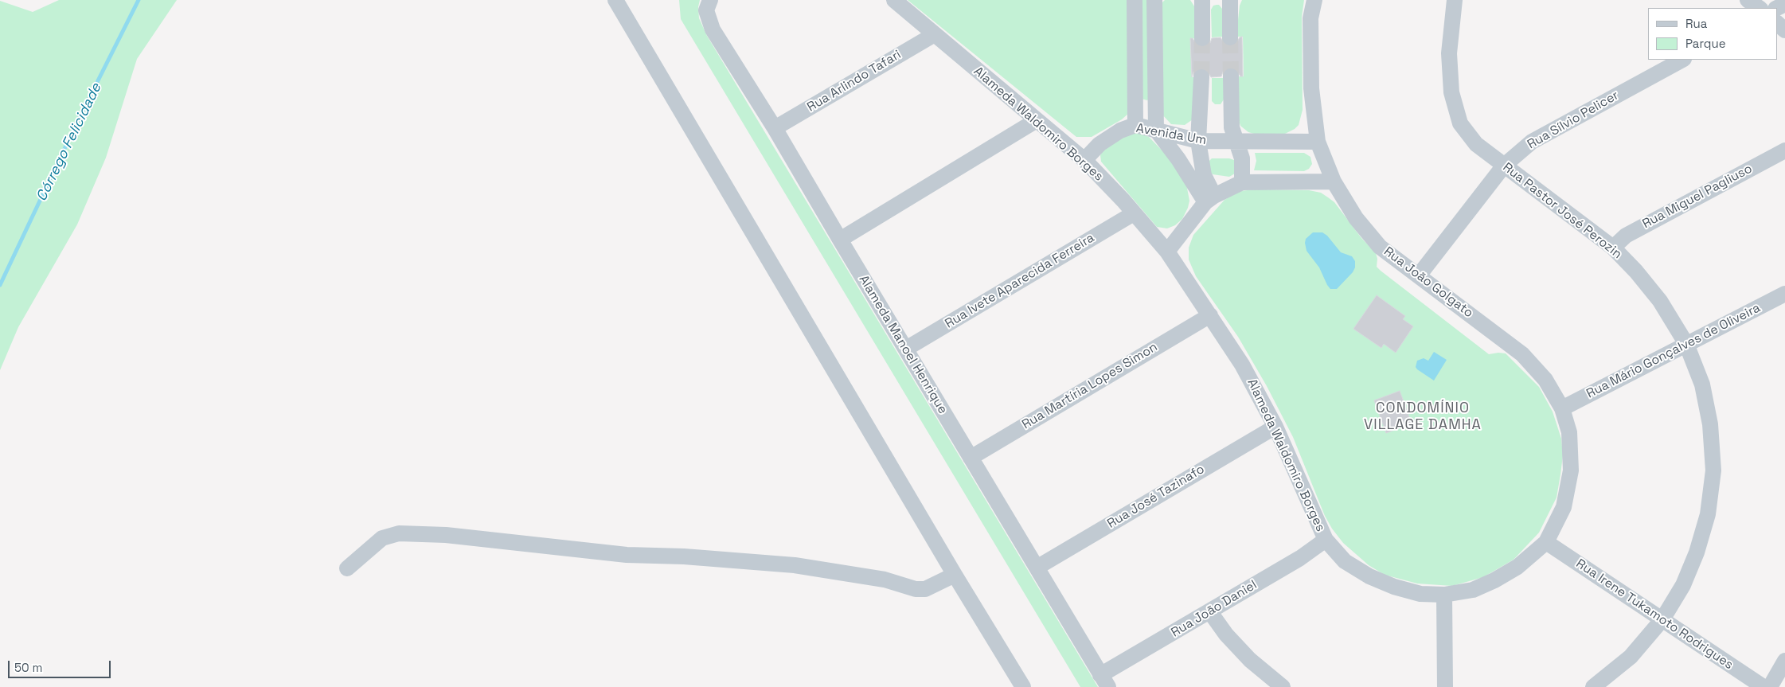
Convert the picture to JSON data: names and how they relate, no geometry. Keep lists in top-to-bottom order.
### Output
{
  "streets": {
    "street": [
      "Rua Arlindo Tafari",
      "Rua Sílvio Pelicer",
      "Alameda Waldomiro Borges",
      "Avenida Um",
      "Rua Miguel Pagliuso",
      "Rua Pastor José Perozin",
      "Rua Ivete Aparecida Ferreira",
      "Rua João Golgato",
      "Alameda Manoel Henrique",
      "Rua Mário Gonçalves de Oliveira",
      "Rua Martíria Lopes Simon",
      "Rua José Tazinafo",
      "Rua João Daniel",
      "Rua Irene Tukamoto Rodrigues"
    ]
  },
  "crossings": [
    ["Rua Arlindo Tafari", "Alameda Waldomiro Borges"],
    ["Rua Arlindo Tafari", "Alameda Manoel Henrique"],
    ["Rua Sílvio Pelicer", "Rua Pastor José Perozin"],
    ["Rua Sílvio Pelicer", "Rua João Golgato"],
    ["Alameda Waldomiro Borges", "Avenida Um"],
    ["Alameda Waldomiro Borges", "Rua Ivete Aparecida Ferreira"],
    ["Alameda Waldomiro Borges", "Rua João Golgato"],
    ["Alameda Waldomiro Borges", "Rua Martíria Lopes Simon"],
    ["Alameda Waldomiro Borges", "Rua José Tazinafo"],
    ["Alameda Waldomiro Borges", "Rua João Daniel"],
    ["Alameda Waldomiro Borges", "Rua Irene Tukamoto Rodrigues"],
    ["Avenida Um", "Rua João Golgato"],
    ["Rua Miguel Pagliuso", "Rua Pastor José Perozin"],
    ["Rua Pastor José Perozin", "Rua Mário Gonçalves de Oliveira"],
    ["Rua Pastor José Perozin", "Rua Irene Tukamoto Rodrigues"],
    ["Rua Ivete Aparecida Ferreira", "Alameda Manoel Henrique"],
    ["Rua João Golgato", "Rua Mário Gonçalves de Oliveira"],
    ["Rua João Golgato", "Rua Irene Tukamoto Rodrigues"],
    ["Alameda Manoel Henrique", "Rua Martíria Lopes Simon"],
    ["Alameda Manoel Henrique", "Rua José Tazinafo"],
    ["Alameda Manoel Henrique", "Rua João Daniel"]
  ],
  "districts": ["CONDOMÍNIO VILLAGE DAMHA"],
  "water": ["Córrego Felicidade"],
  "legend": ["Rua", "Parque"],
  "scale_bar": "50 m"
}
